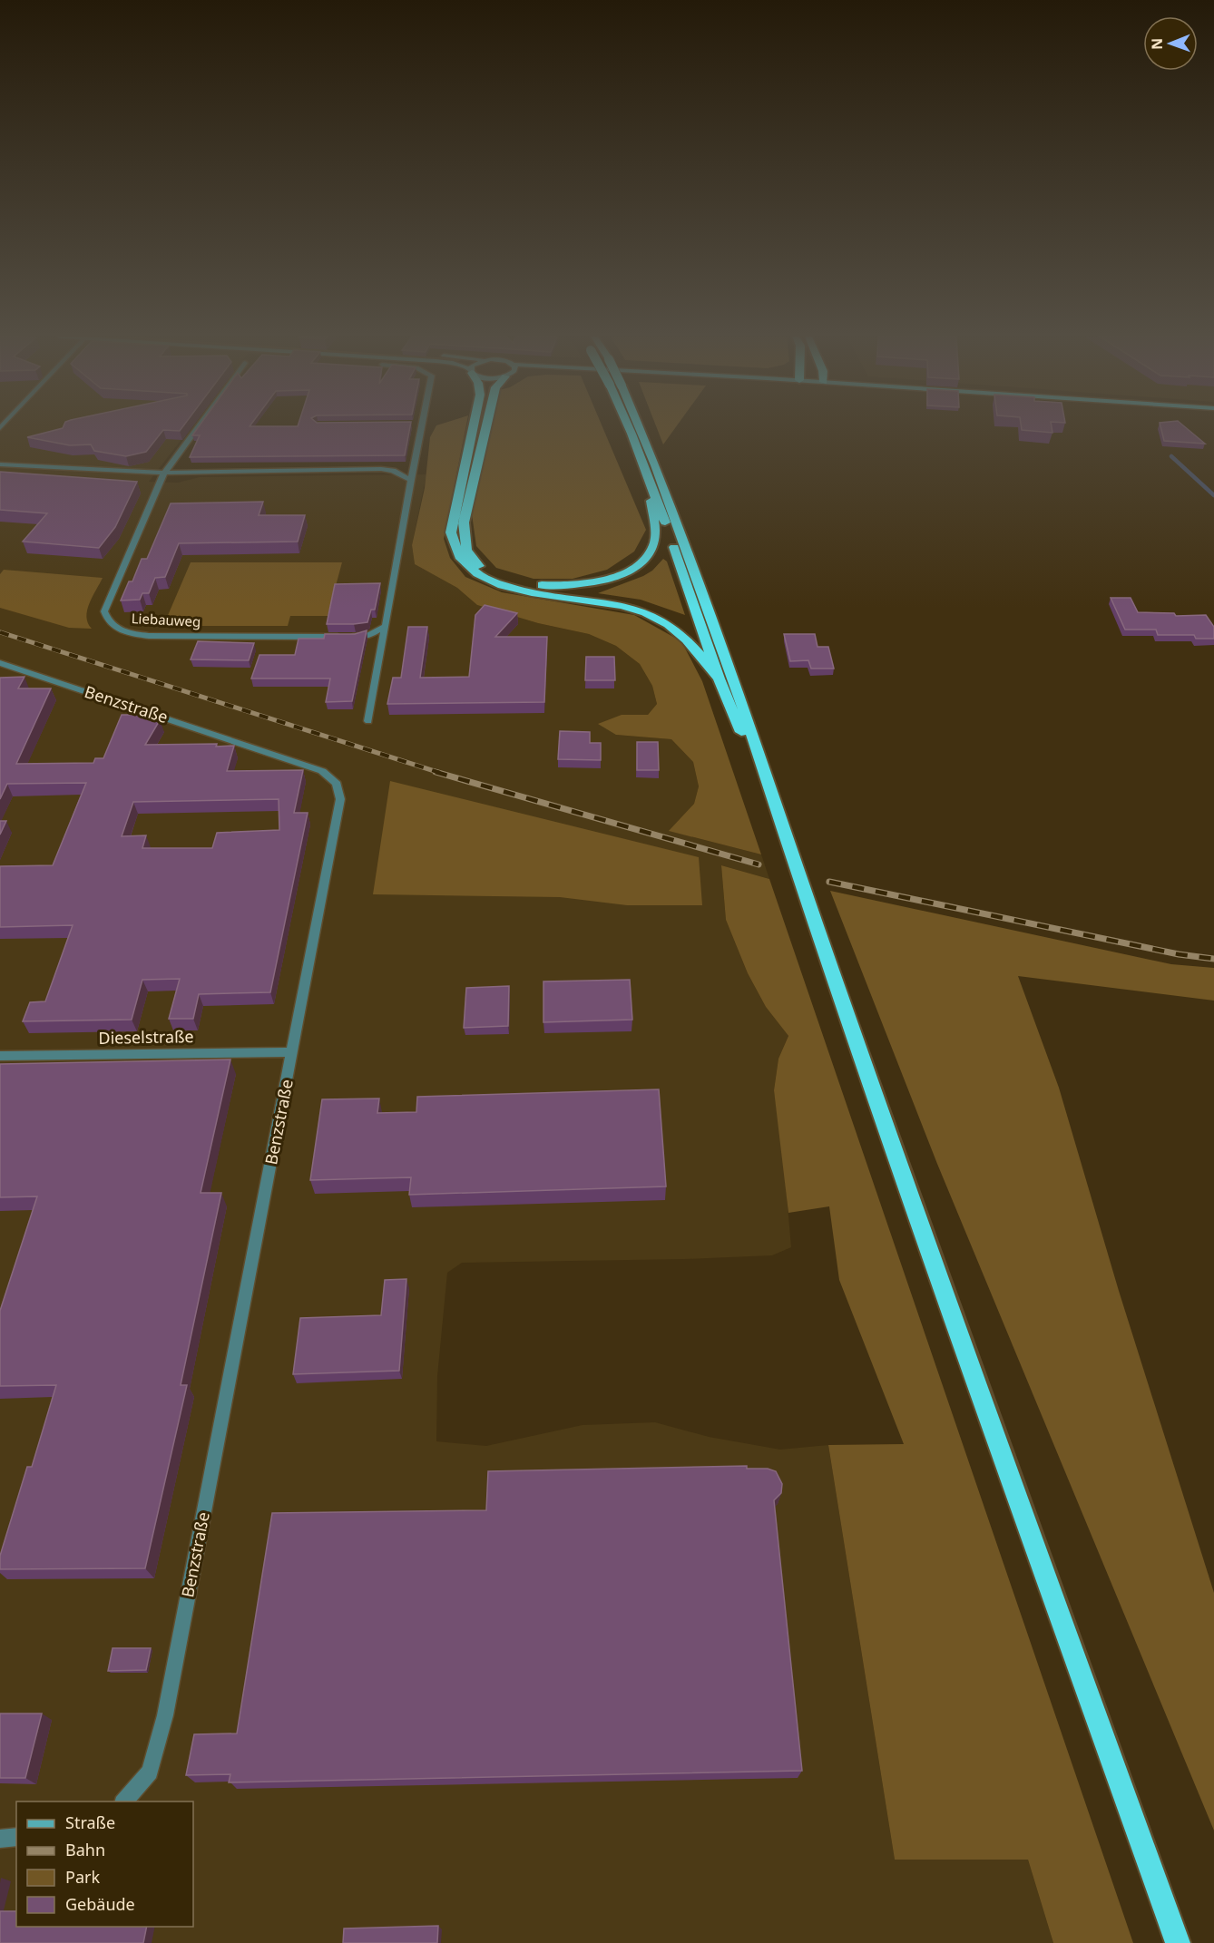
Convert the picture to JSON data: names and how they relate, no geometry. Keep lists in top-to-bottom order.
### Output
{
  "streets": {
    "street": ["Liebauweg", "Benzstraße", "Dieselstraße"]
  },
  "crossings": [
    ["Benzstraße", "Dieselstraße"]
  ],
  "legend": [
    "Straße",
    "Bahn",
    "Park",
    "Gebäude"
  ],
  "north": "left"
}
